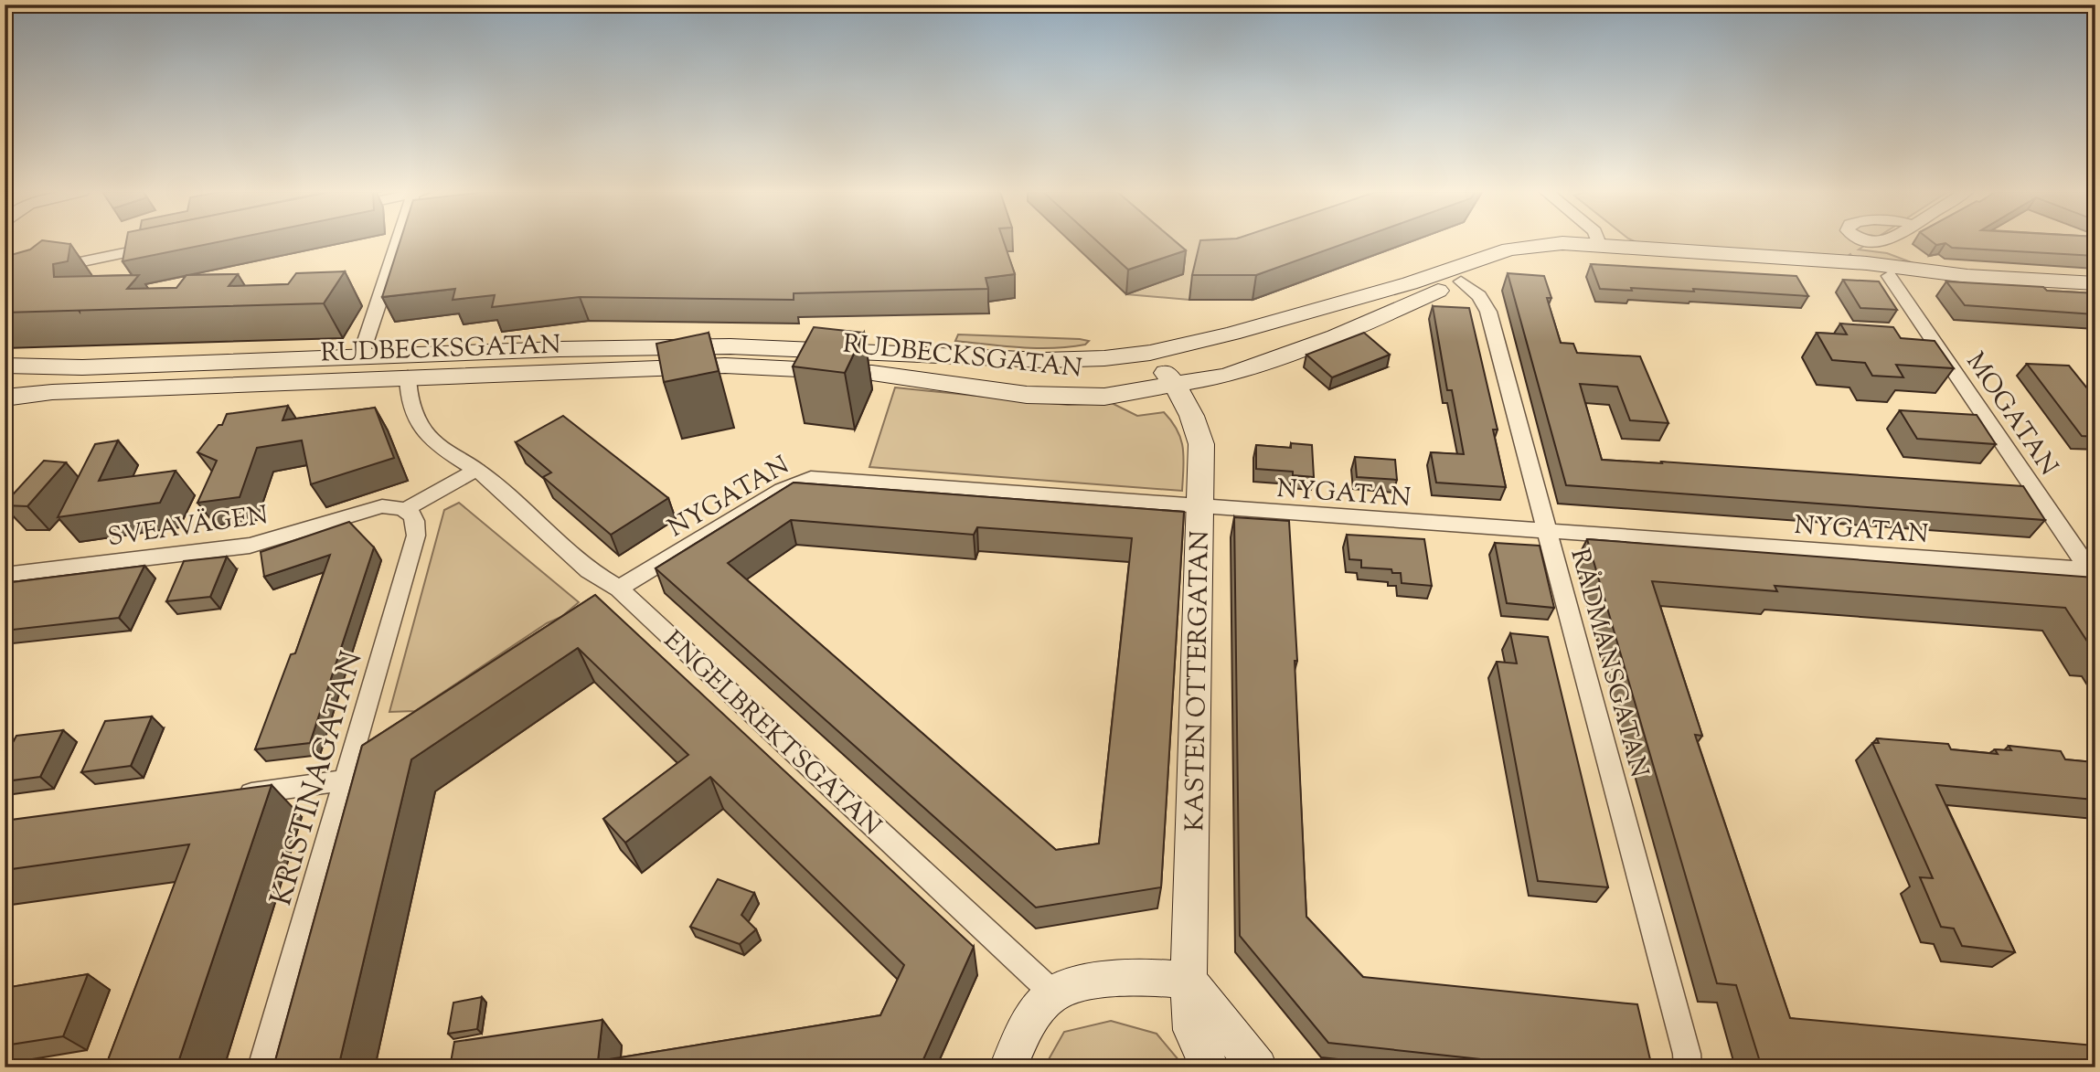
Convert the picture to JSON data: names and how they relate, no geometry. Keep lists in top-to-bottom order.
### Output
{
  "streets": {
    "main road": ["RUDBECKSGATAN", "KASTEN OTTERGATAN"],
    "street": [
      "MOGATAN",
      "NYGATAN",
      "SVEAVÄGEN",
      "RÅDMANSGATAN",
      "ENGELBREKTSGATAN",
      "KRISTINAGATAN"
    ]
  },
  "crossings": [
    ["RUDBECKSGATAN", "MOGATAN"],
    ["RUDBECKSGATAN", "RÅDMANSGATAN"],
    ["RUDBECKSGATAN", "KASTEN OTTERGATAN"],
    ["RUDBECKSGATAN", "ENGELBREKTSGATAN"],
    ["MOGATAN", "NYGATAN"],
    ["NYGATAN", "RÅDMANSGATAN"],
    ["NYGATAN", "KASTEN OTTERGATAN"],
    ["NYGATAN", "ENGELBREKTSGATAN"],
    ["SVEAVÄGEN", "KRISTINAGATAN"]
  ]
}
